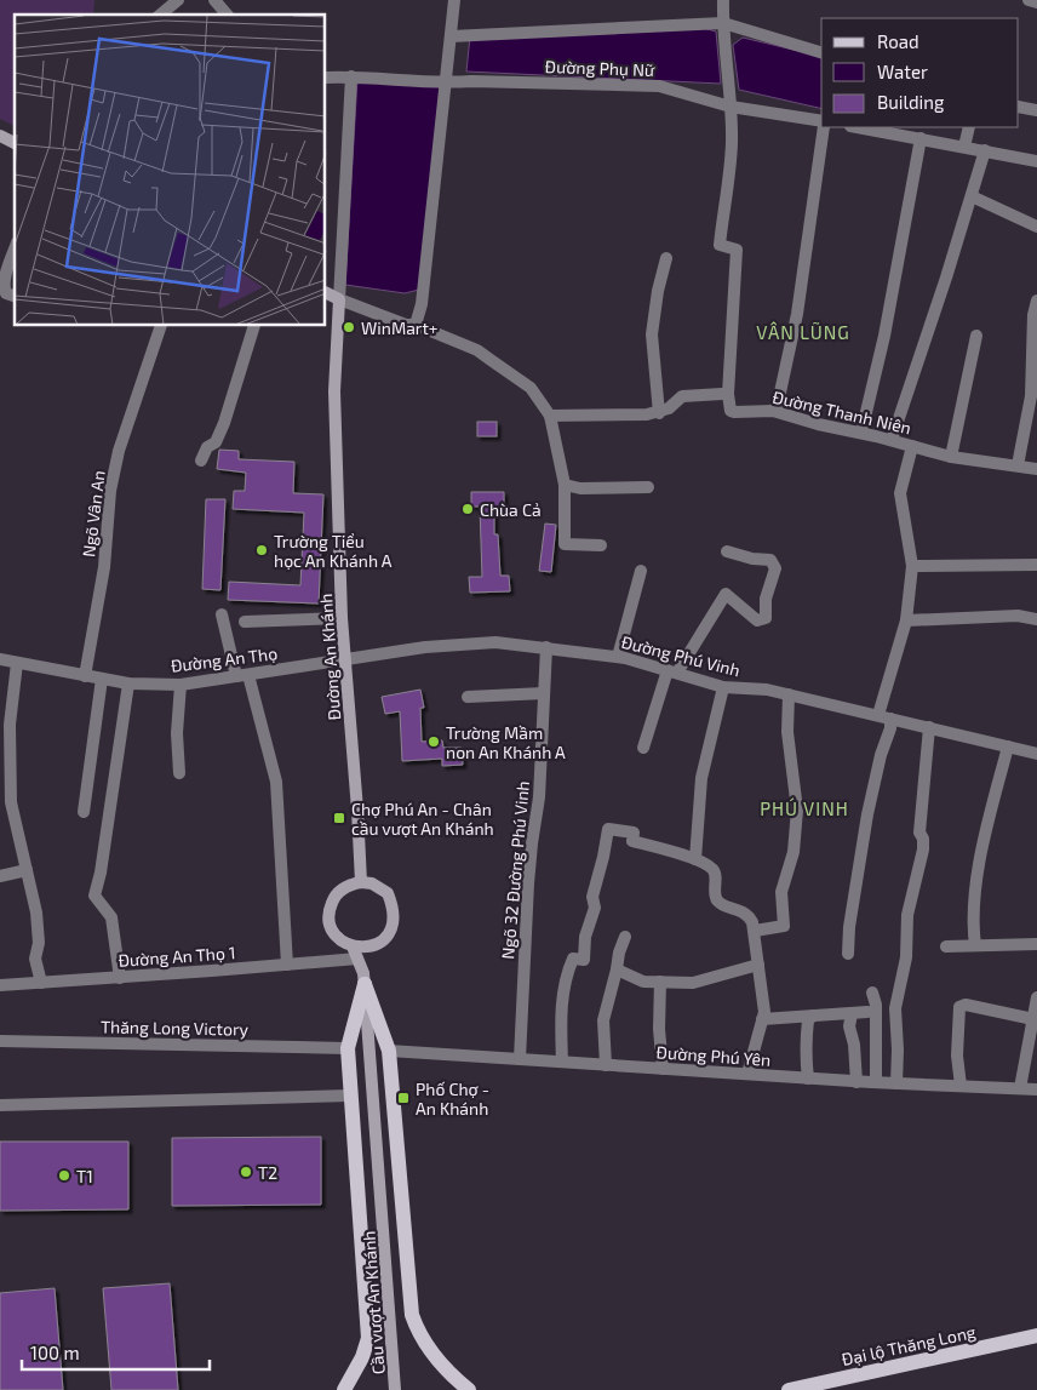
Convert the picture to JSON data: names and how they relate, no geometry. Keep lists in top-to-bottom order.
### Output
{
  "streets": {
    "main road": ["Đại lộ Thăng Long"],
    "street": [
      "Đường Phụ Nữ",
      "Đường Thanh Niên",
      "Ngõ Vân An",
      "Đường Phú Vinh",
      "Đường An Khánh",
      "Đường An Thọ",
      "Ngõ 32 Đường Phú Vinh",
      "Đường An Thọ 1",
      "Thăng Long Victory",
      "Đường Phú Yên",
      "Cầu vượt An Khánh"
    ]
  },
  "crossings": [
    ["Ngõ Vân An", "Đường An Thọ"],
    ["Đường Phú Vinh", "Đường An Khánh"],
    ["Đường Phú Vinh", "Đường An Thọ"],
    ["Đường Phú Vinh", "Ngõ 32 Đường Phú Vinh"],
    ["Đường An Khánh", "Đường An Thọ"],
    ["Đường An Khánh", "Đường An Thọ 1"],
    ["Ngõ 32 Đường Phú Vinh", "Đường Phú Yên"]
  ],
  "districts": ["VÂN LŨNG", "PHÚ VINH"],
  "places": {
    "other": [
      "WinMart+",
      "Chùa Cả",
      "Trường Tiểu học An Khánh A",
      "Trường Mầm non An Khánh A",
      "T2",
      "T1"
    ],
    "transit": ["Chợ Phú An - Chân cầu vượt An Khánh", "Phố Chợ - An Khánh"]
  },
  "legend": ["Road", "Water", "Building"],
  "scale_bar": "100 m"
}
